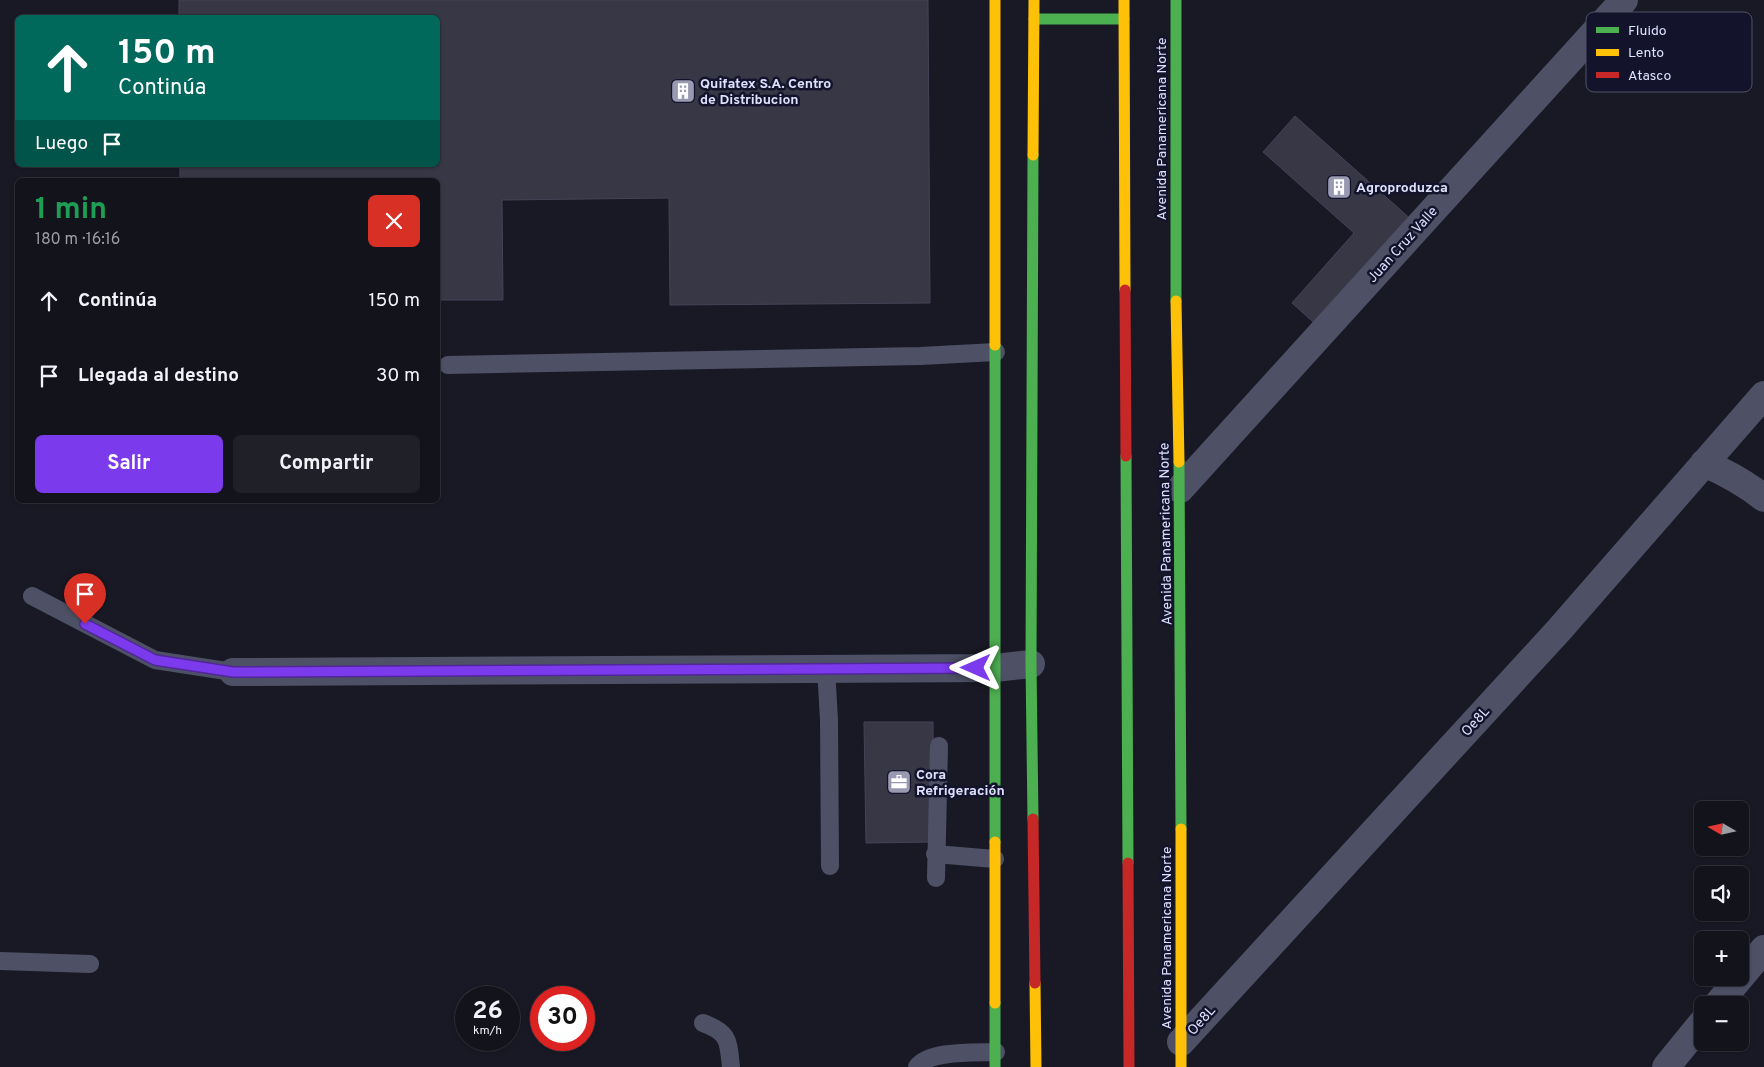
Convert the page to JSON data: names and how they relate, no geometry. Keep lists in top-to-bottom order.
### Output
{
  "streets": {
    "main road": ["Avenida Panamericana Norte"],
    "street": ["Juan Cruz Valle", "Oe8L"]
  },
  "crossings": [
    ["Avenida Panamericana Norte", "Juan Cruz Valle"],
    ["Avenida Panamericana Norte", "Oe8L"]
  ],
  "places": {
    "building": ["Quifatex S.A. Centro de Distribucion", "Agroproduzca"],
    "office": ["Cora Refrigeración"]
  },
  "legend": ["Fluido", "Lento", "Atasco"],
  "north": "left",
  "page": {
    "turn": ["150 m", "Continúa"],
    "then": "Luego",
    "heading": ["1 min", "180 m · 16:16"],
    "list": [
      {
        "name": "Continúa",
        "value": "150 m"
      },
      {
        "name": "Llegada al destino",
        "value": "30 m"
      }
    ],
    "buttons": ["Salir", "Compartir"],
    "map_buttons": ["+", "−"],
    "speed": "26 km/h",
    "limit": "30"
  }
}
